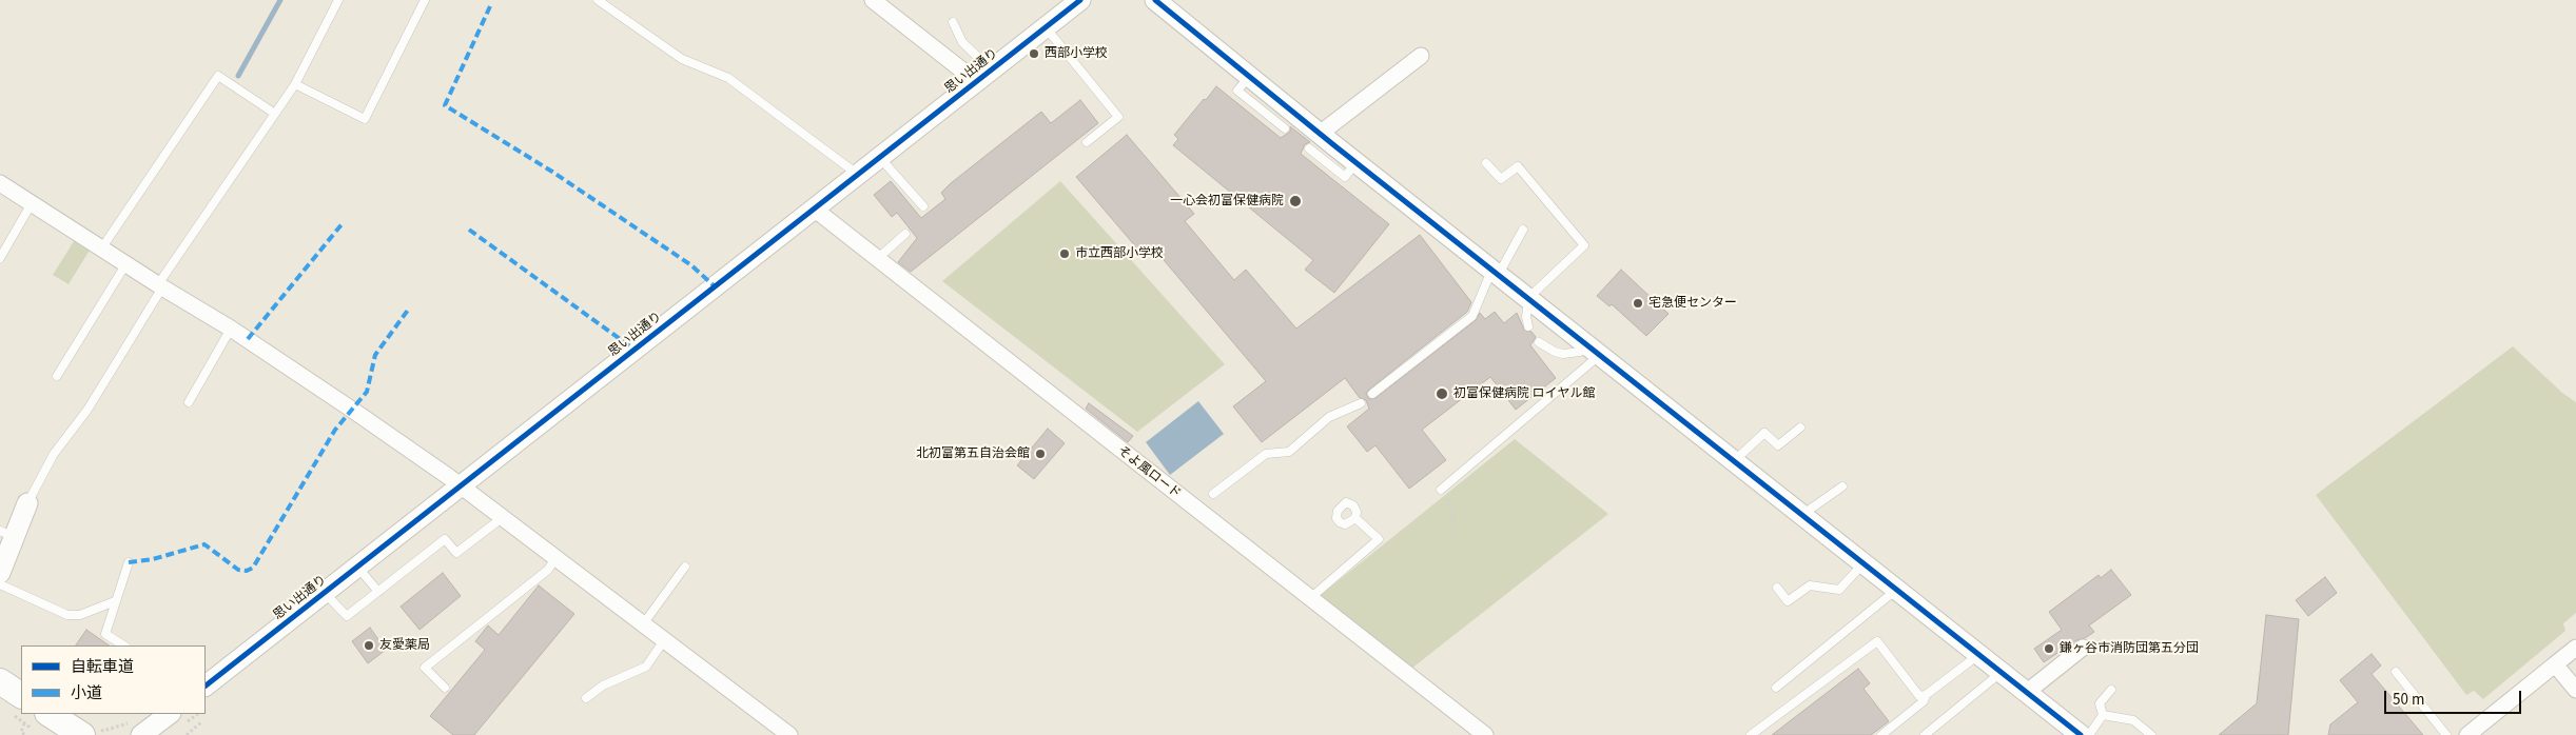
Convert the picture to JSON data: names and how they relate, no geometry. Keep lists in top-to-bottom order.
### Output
{
  "streets": {
    "street": ["思い出通り", "そよ風ロード"]
  },
  "crossings": [
    ["思い出通り", "そよ風ロード"]
  ],
  "places": [
    "西部小学校",
    "一心会初富保健病院",
    "市立西部小学校",
    "宅急便センター",
    "初富保健病院 ロイヤル館",
    "北初富第五自治会館",
    "友愛薬局",
    "鎌ヶ谷市消防団第五分団"
  ],
  "legend": ["自転車道", "小道"],
  "scale_bar": "50 m"
}
